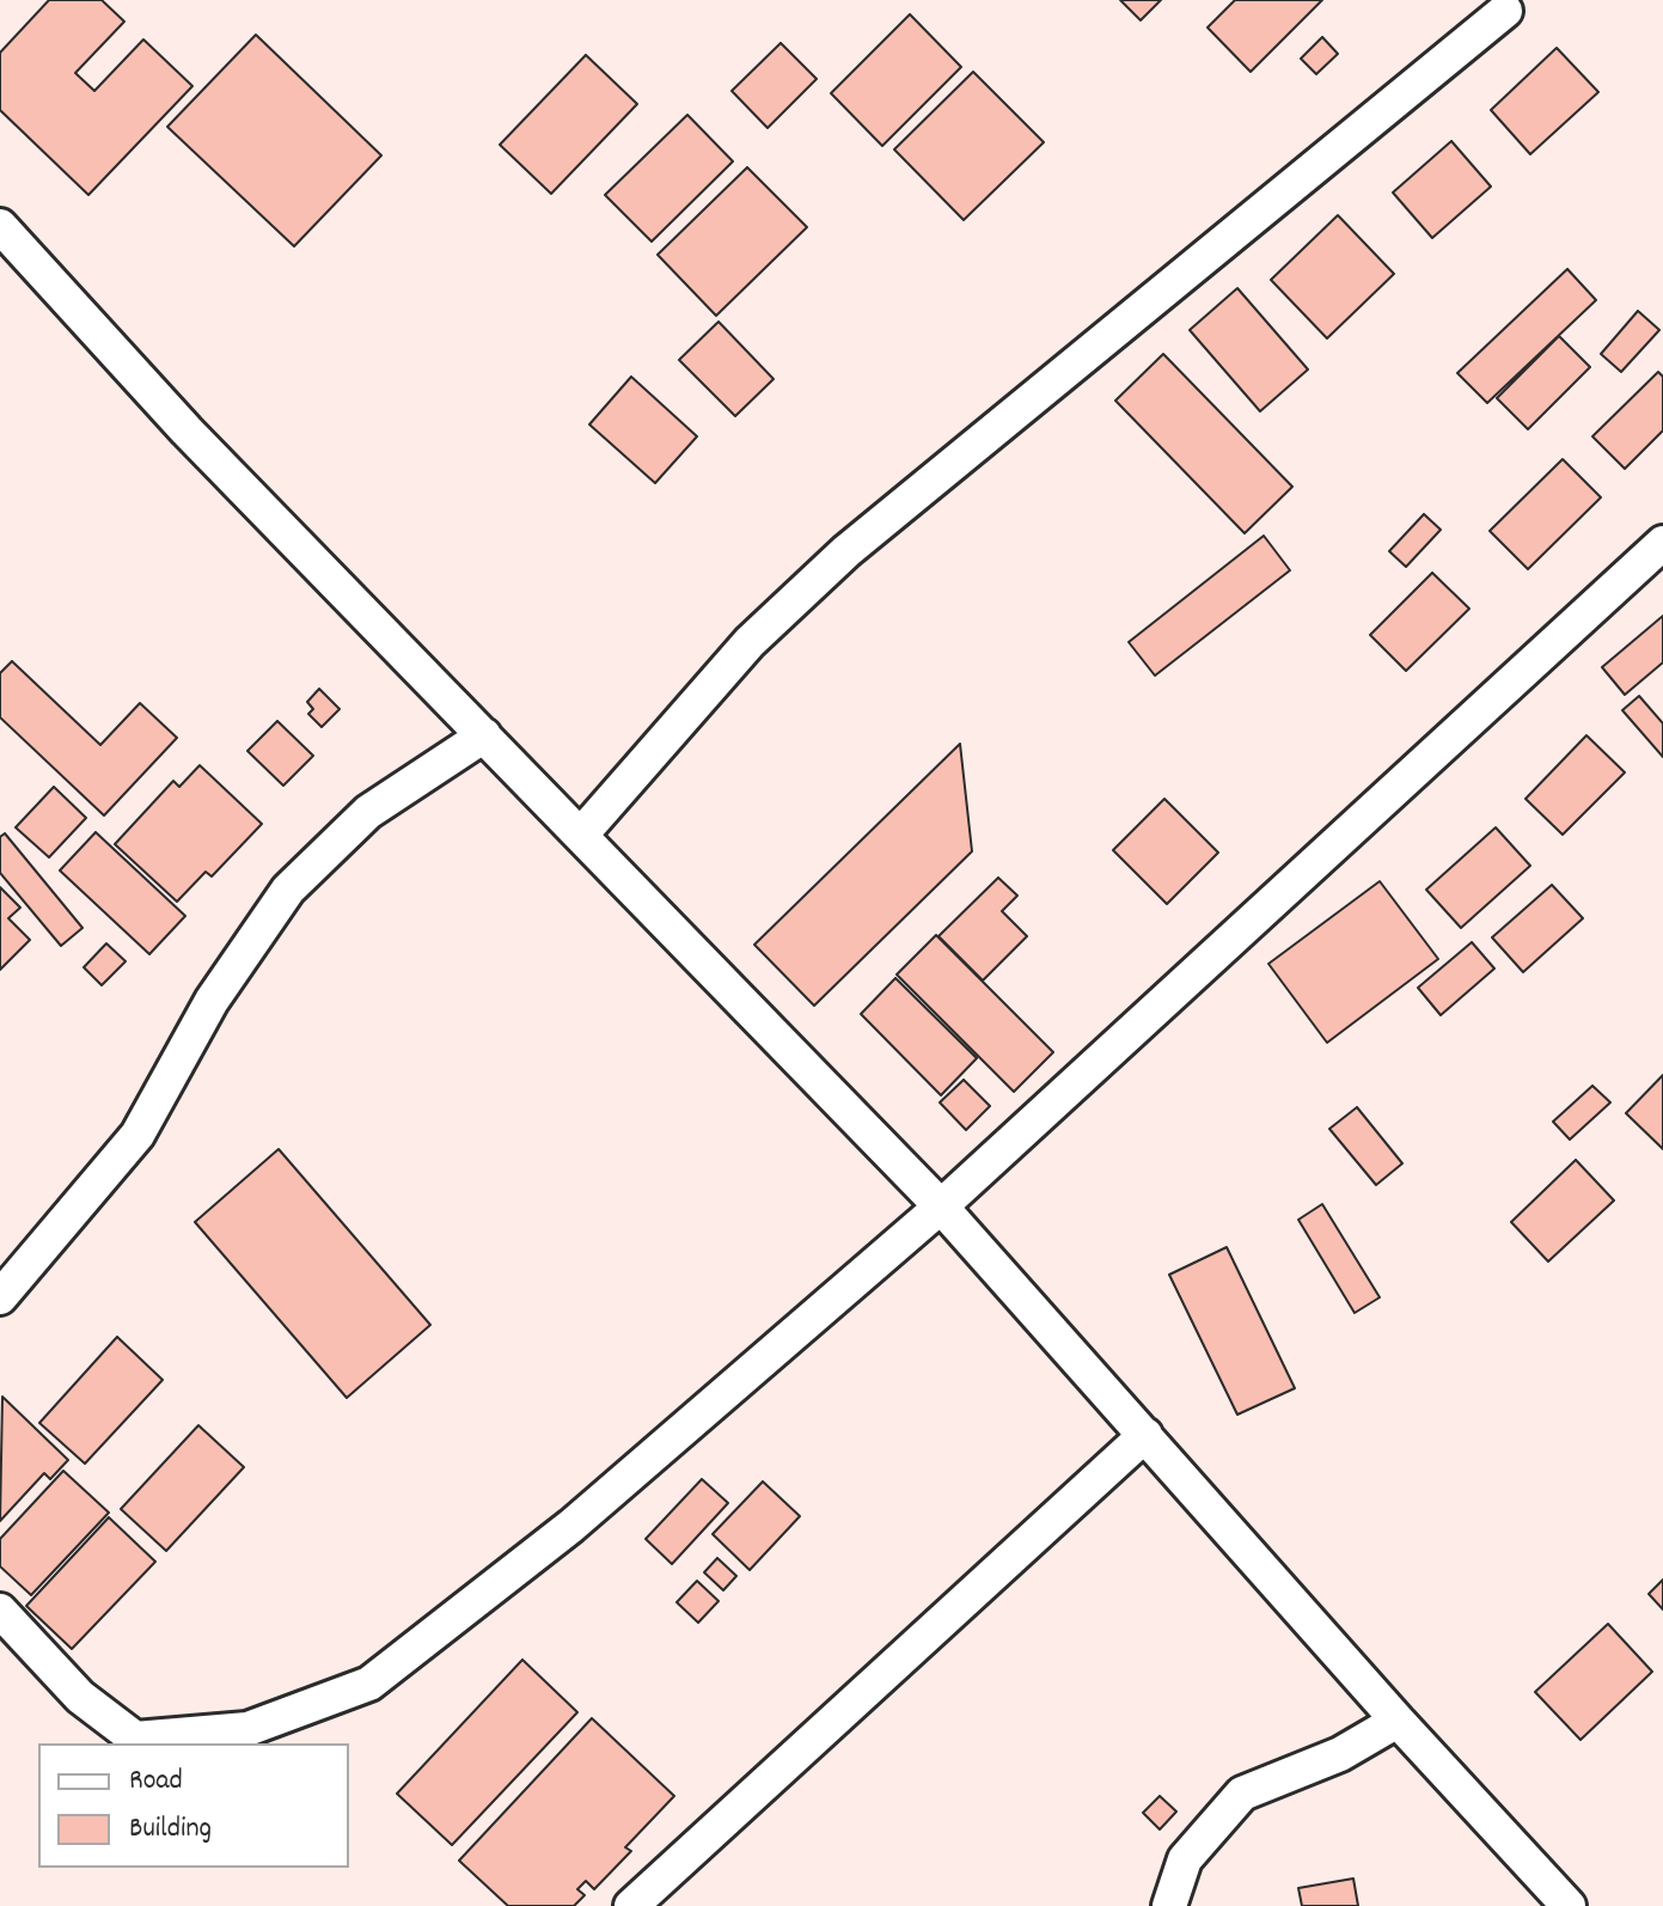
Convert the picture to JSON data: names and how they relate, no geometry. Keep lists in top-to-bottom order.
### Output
{
  "legend": ["Road", "Building"]
}
